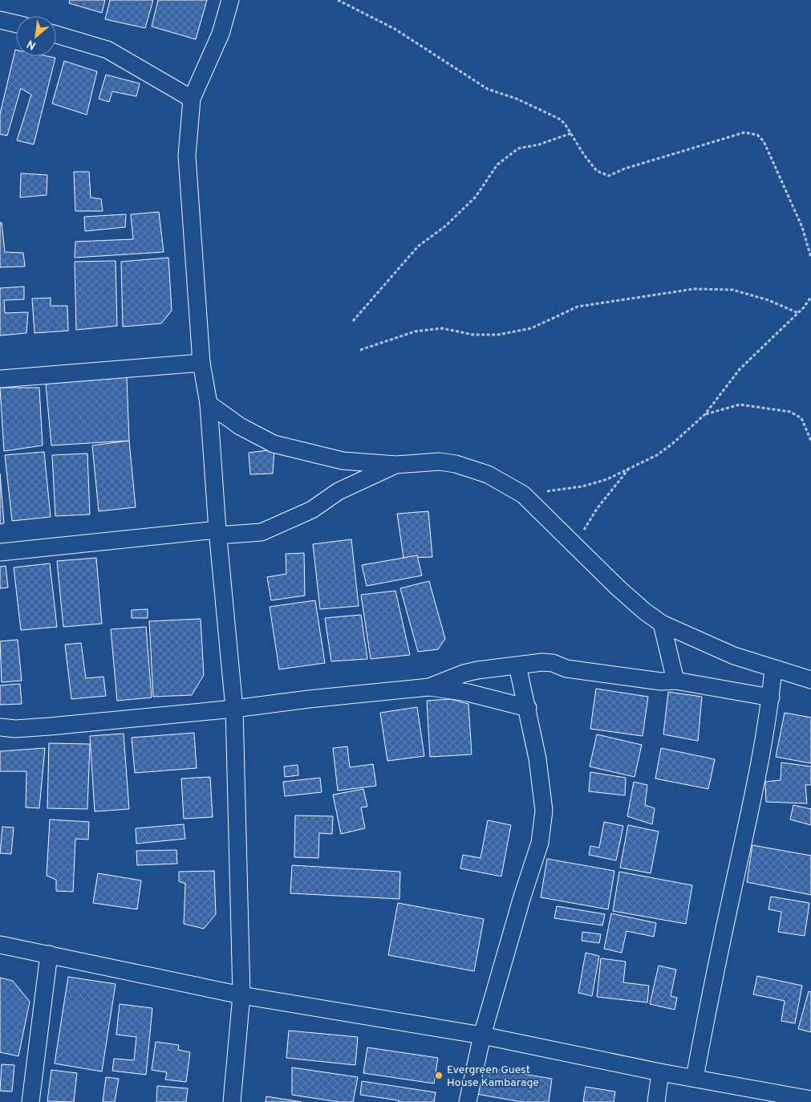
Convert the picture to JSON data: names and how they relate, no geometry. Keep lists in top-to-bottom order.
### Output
{
  "places": ["Evergreen Guest House Kambarage"],
  "north": "bottom left"
}
